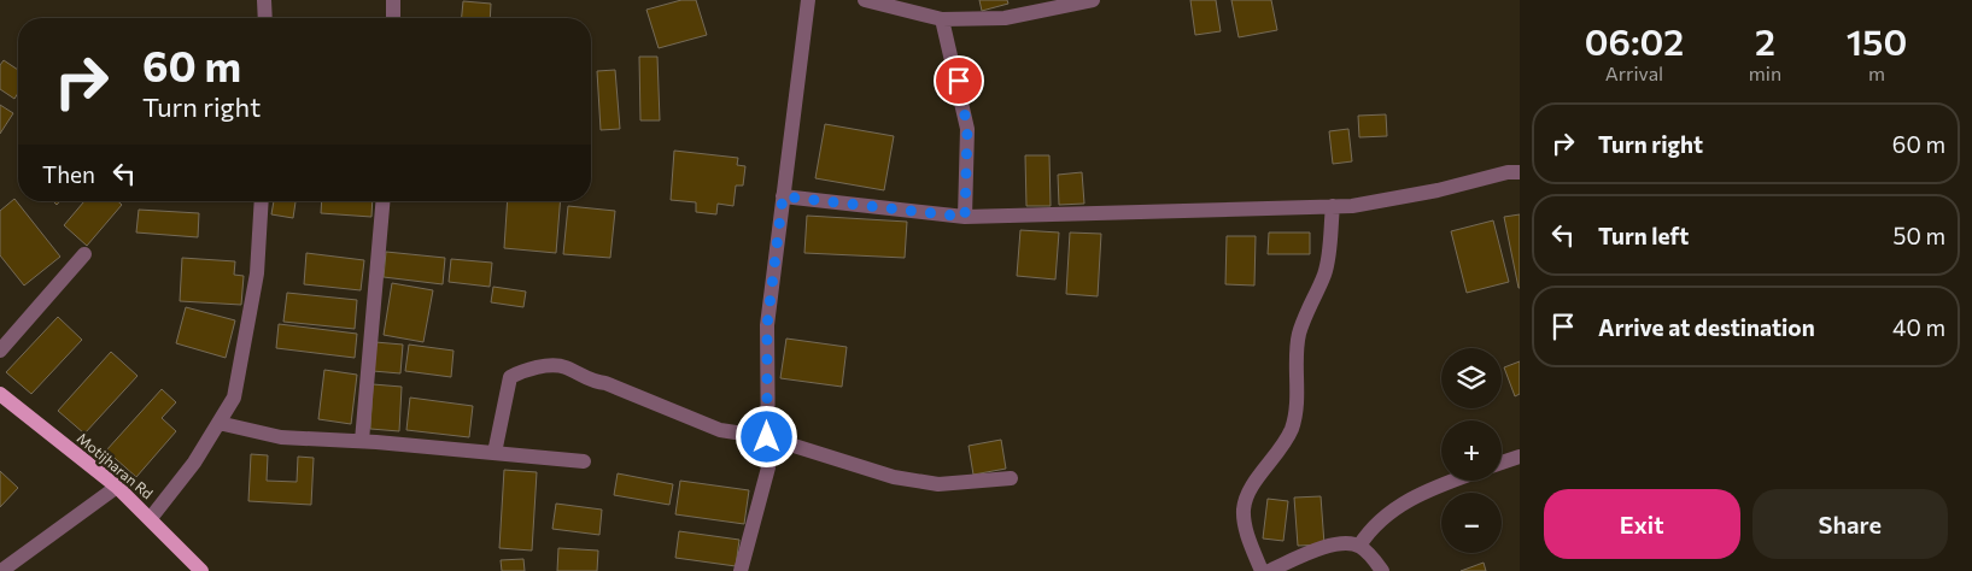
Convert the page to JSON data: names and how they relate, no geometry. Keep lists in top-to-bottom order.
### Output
{
  "streets": {
    "main road": ["Motijharan Rd"]
  },
  "page": {
    "eta": [
      "06:02",
      "Arrival",
      "2",
      "min",
      "150",
      "m"
    ],
    "turn": ["60 m", "Turn right"],
    "list": [
      {
        "name": "Turn right",
        "value": "60 m"
      },
      {
        "name": "Turn left",
        "value": "50 m"
      },
      {
        "name": "Arrive at destination",
        "value": "40 m"
      }
    ],
    "then": "Then",
    "map_buttons": ["+", "−"],
    "buttons": ["Exit", "Share"]
  }
}
